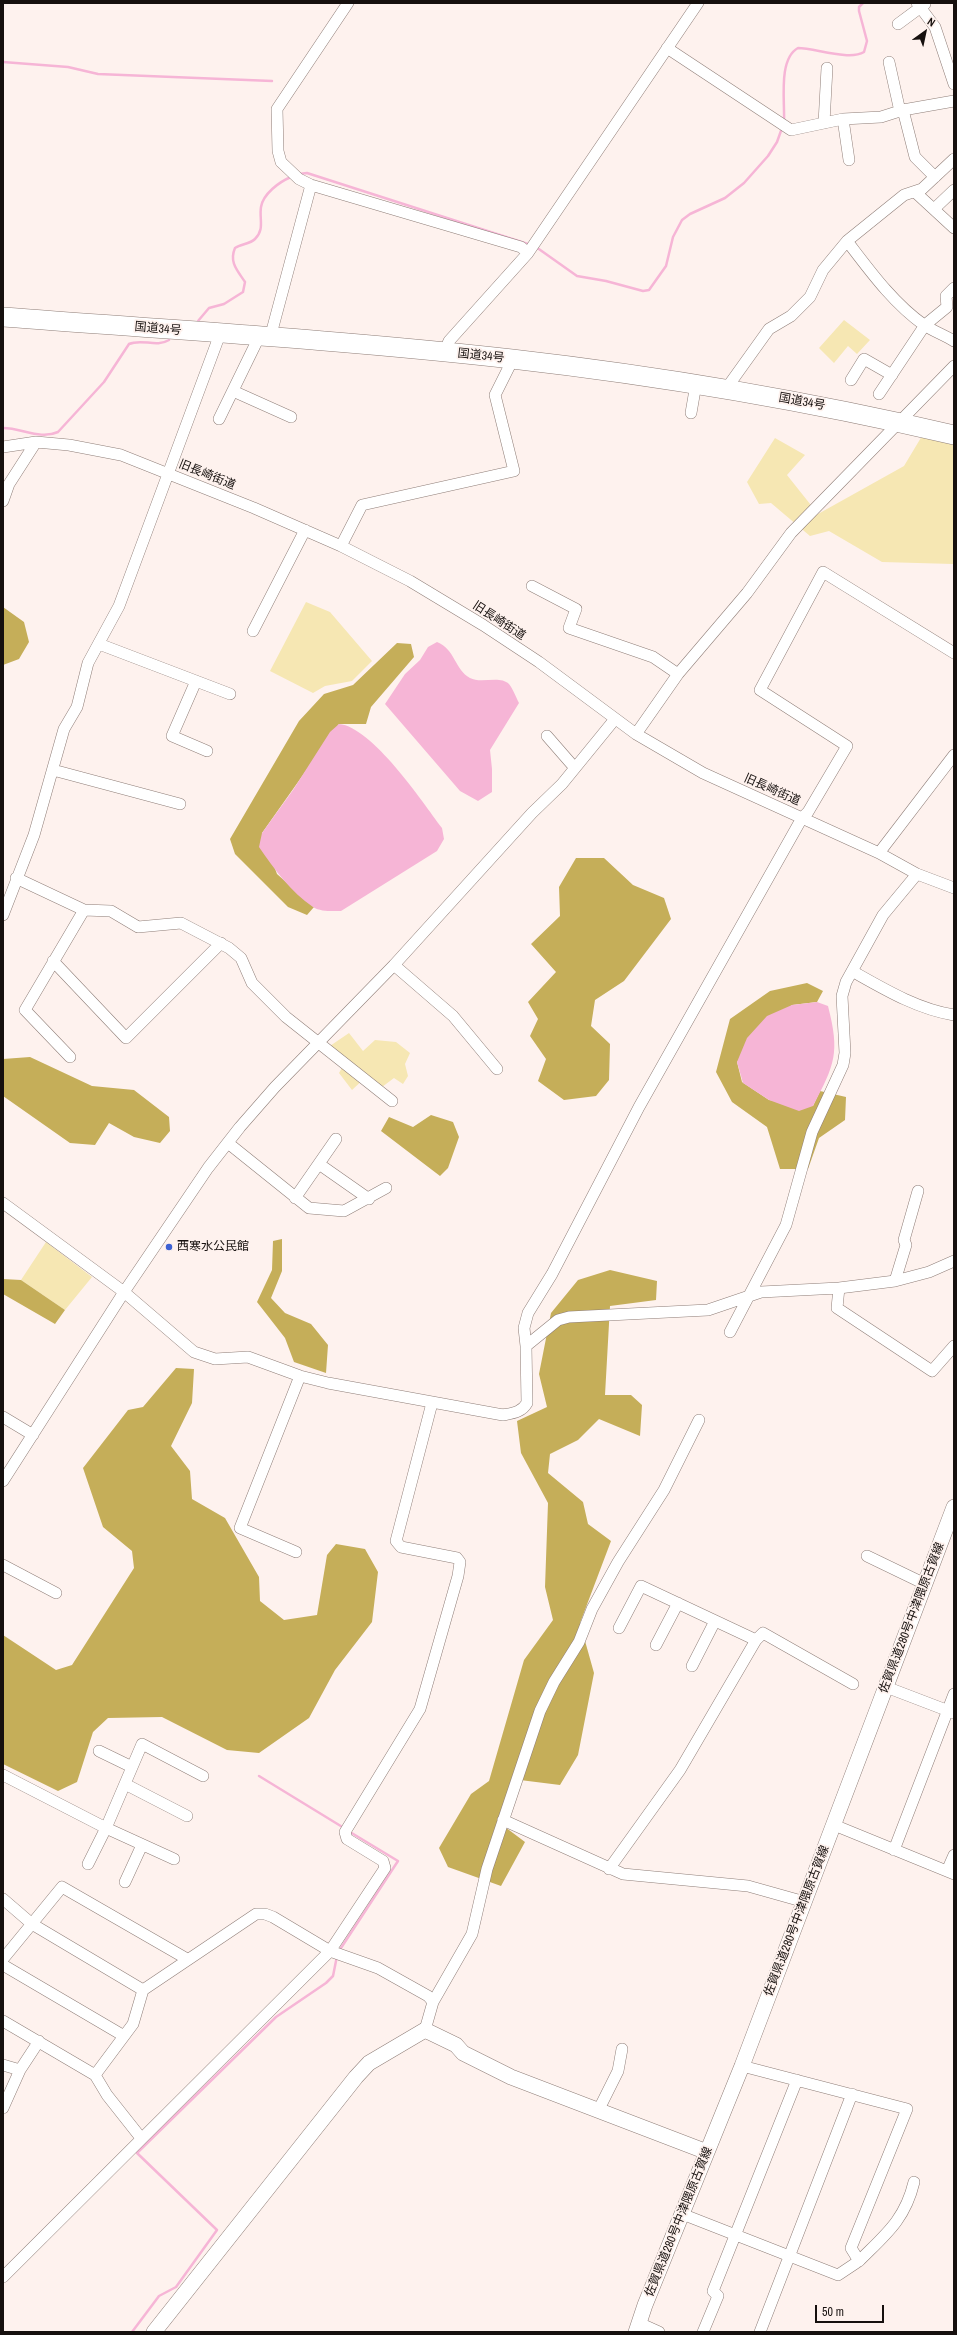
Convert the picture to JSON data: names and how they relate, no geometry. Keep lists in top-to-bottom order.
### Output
{
  "streets": {
    "highway": ["国道34号"],
    "main road": ["佐賀県道280号中津隈原古賀線"],
    "street": ["旧長崎街道"]
  },
  "places": ["西寒水公民館"],
  "scale_bar": "50 m",
  "north": "top right"
}
